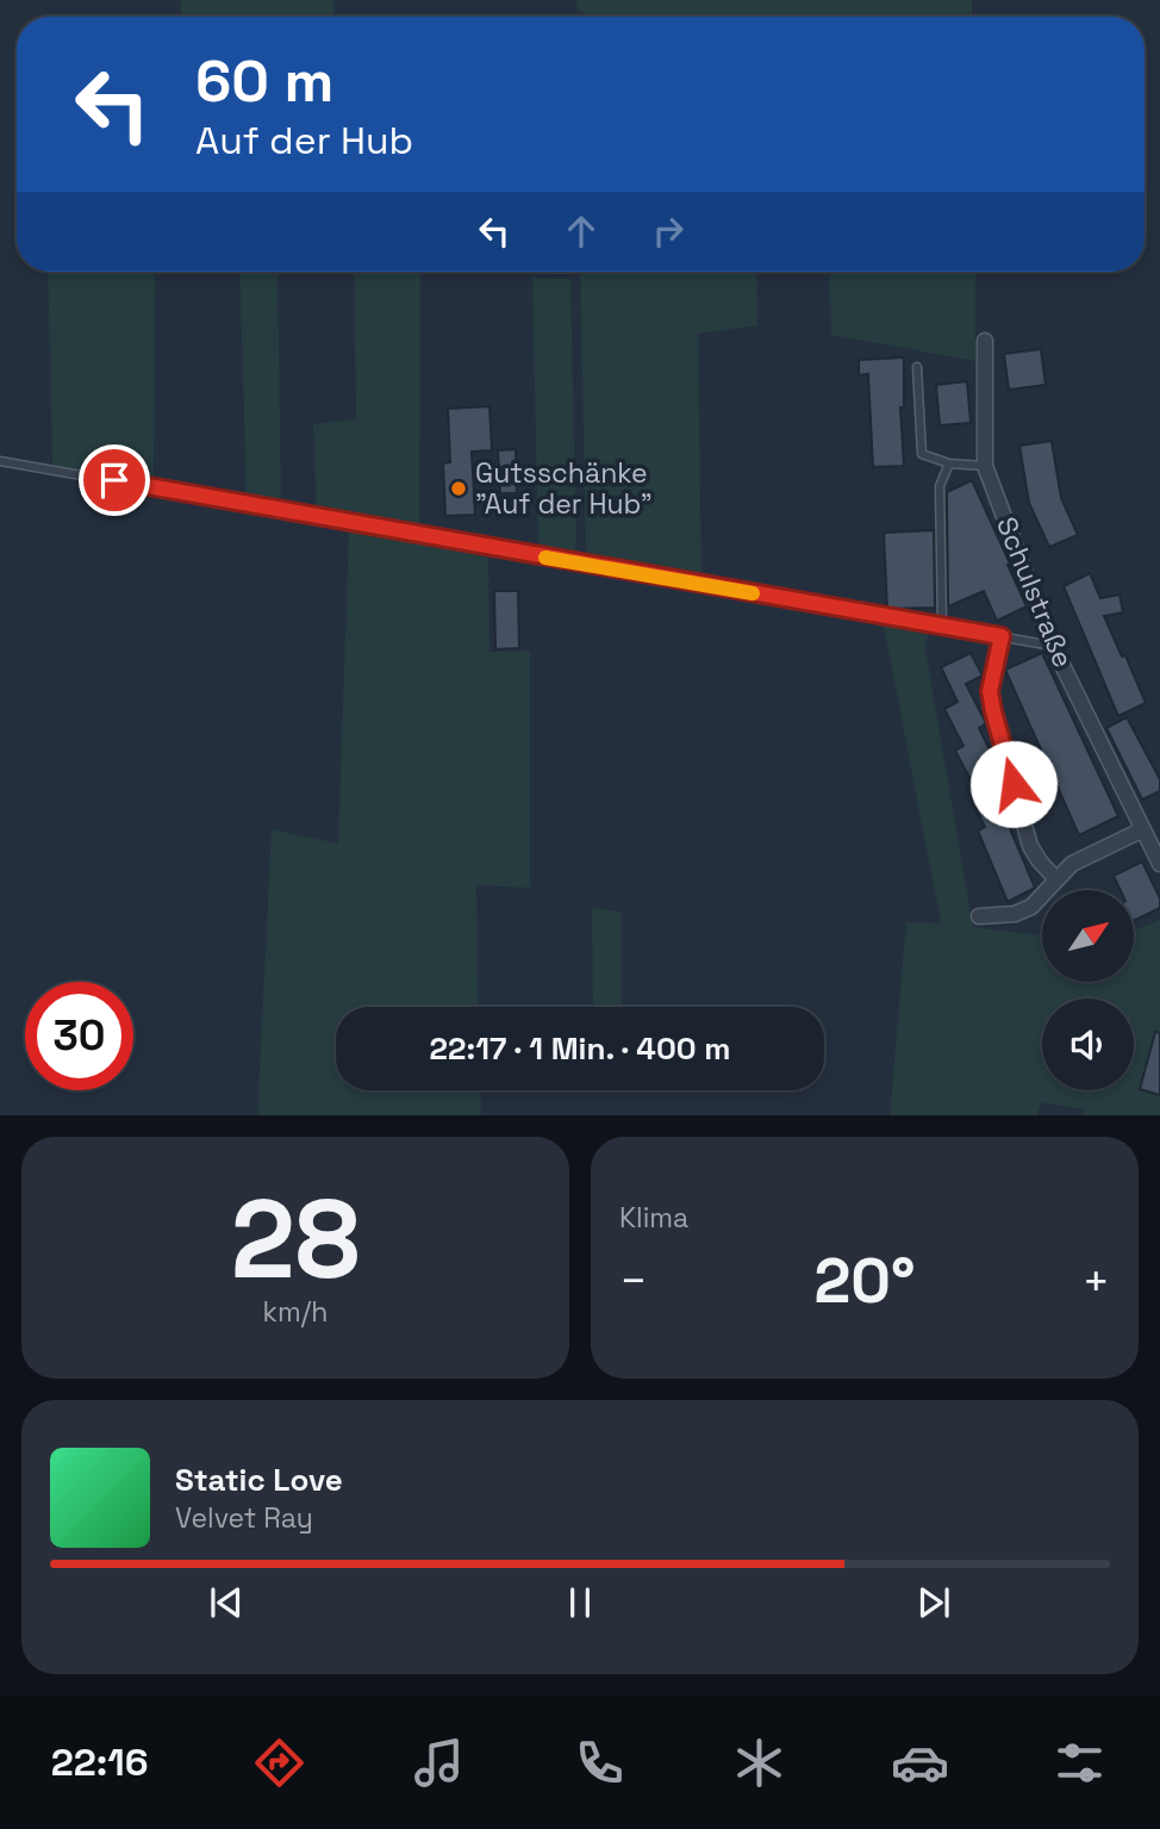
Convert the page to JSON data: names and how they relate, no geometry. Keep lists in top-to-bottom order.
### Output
{
  "streets": {
    "street": ["Schulstraße"]
  },
  "places": ["Gutsschänke \"Auf der Hub\""],
  "north": "top right",
  "page": {
    "turn": ["60 m", "Auf der Hub"],
    "limit": "30",
    "trip": "22:17 · 1 Min. · 400 m",
    "tile": [
      ["28", "km/h"],
      "Klima"
    ],
    "heat": ["−", "20°", "+"],
    "song": ["Static Love", "Velvet Ray"],
    "tabs": "22:16"
  }
}
